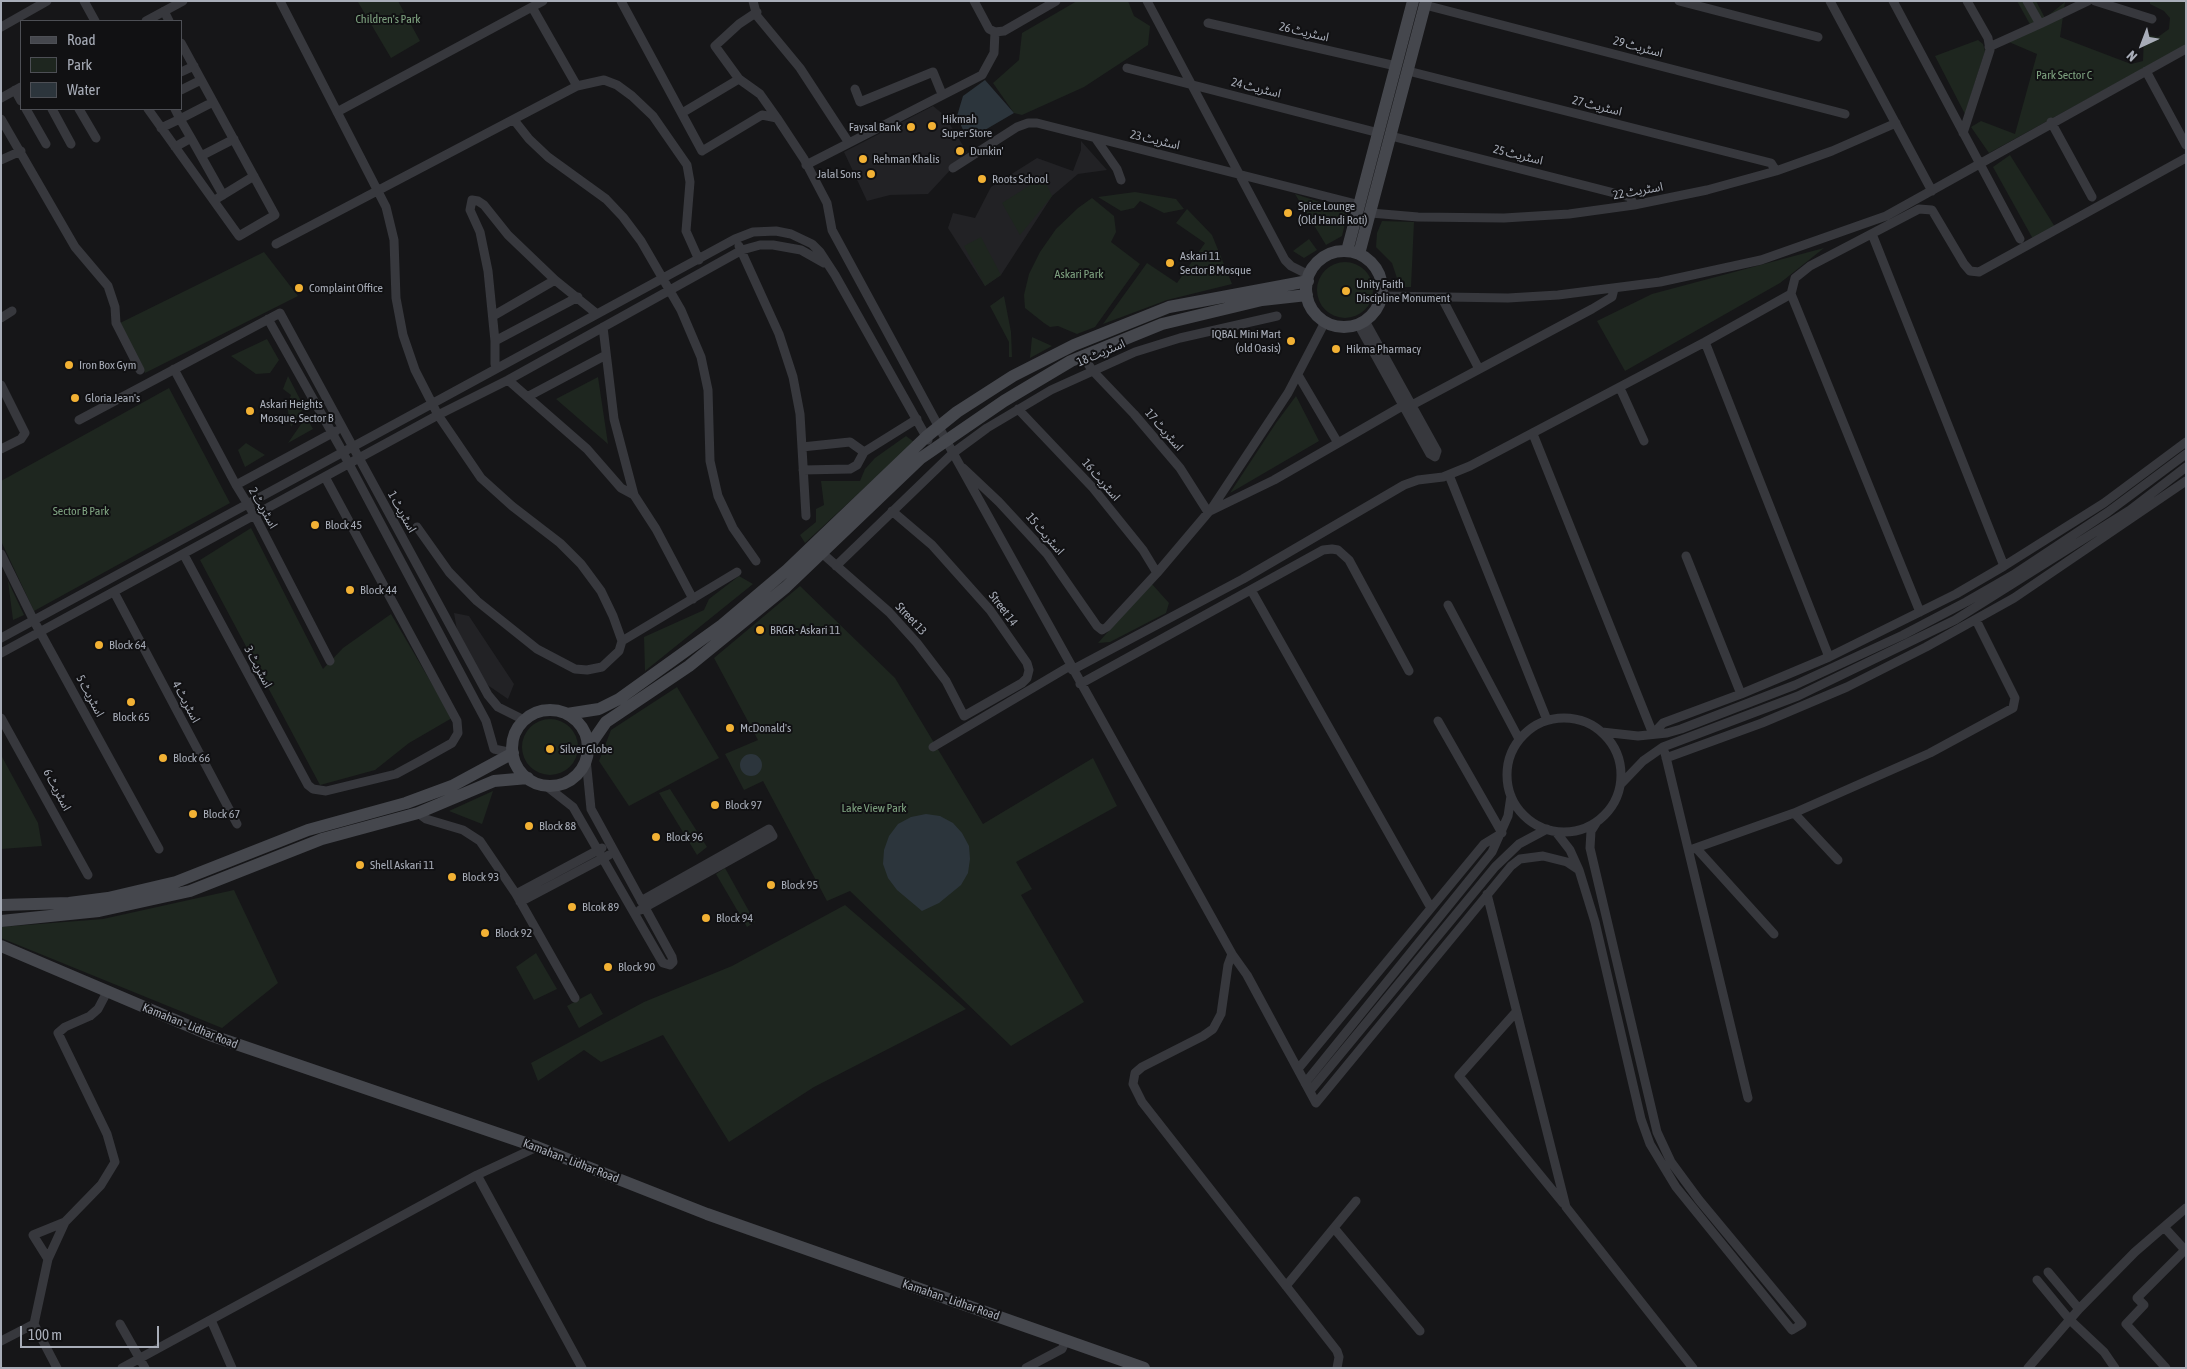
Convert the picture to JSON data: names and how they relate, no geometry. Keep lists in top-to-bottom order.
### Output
{
  "streets": {
    "street": [
      "اسٹریٹ 26",
      "اسٹریٹ 29",
      "اسٹریٹ 24",
      "اسٹریٹ 27",
      "اسٹریٹ 23",
      "اسٹریٹ 25",
      "اسٹریٹ 22",
      "اسٹریٹ 18",
      "اسٹریٹ 17",
      "اسٹریٹ 16",
      "اسٹریٹ 2",
      "اسٹریٹ 1",
      "اسٹریٹ 15",
      "Street 14",
      "Street 13",
      "اسٹریٹ 3",
      "اسٹریٹ 5",
      "اسٹریٹ 4",
      "اسٹریٹ 6",
      "Kamahan - Lidhar Road"
    ]
  },
  "crossings": [
    ["اسٹریٹ 24", "اسٹریٹ 25"],
    ["اسٹریٹ 27", "اسٹریٹ 22"],
    ["اسٹریٹ 25", "اسٹریٹ 22"],
    ["اسٹریٹ 18", "اسٹریٹ 17"],
    ["اسٹریٹ 18", "اسٹریٹ 16"],
    ["اسٹریٹ 18", "Street 14"],
    ["اسٹریٹ 18", "Street 13"],
    ["اسٹریٹ 16", "اسٹریٹ 15"],
    ["اسٹریٹ 2", "اسٹریٹ 1"],
    ["Street 14", "Street 13"]
  ],
  "parks": [
    "Children's Park",
    "Park Sector C",
    "Askari Park",
    "Sector B Park",
    "Lake View Park"
  ],
  "places": [
    "Hikmah Super Store",
    "Faysal Bank",
    "Dunkin'",
    "Rehman Khalis",
    "Jalal Sons",
    "Roots School",
    "Spice Lounge (Old Handi Roti)",
    "Askari 11 Sector B Mosque",
    "Complaint Office",
    "Unity Faith Discipline Monument",
    "IQBAL Mini Mart (old Oasis)",
    "Hikma Pharmacy",
    "Iron Box Gym",
    "Gloria Jean's",
    "Askari Heights Mosque, Sector B",
    "Block 45",
    "Block 44",
    "BRGR - Askari 11",
    "Block 64",
    "Block 65",
    "McDonald's",
    "Silver Globe",
    "Block 66",
    "Block 97",
    "Block 67",
    "Block 88",
    "Block 96",
    "Shell Askari 11",
    "Block 93",
    "Block 95",
    "Blcok 89",
    "Block 94",
    "Block 92",
    "Block 90"
  ],
  "legend": ["Road", "Park", "Water"],
  "scale_bar": "100 m",
  "north": "bottom left"
}
